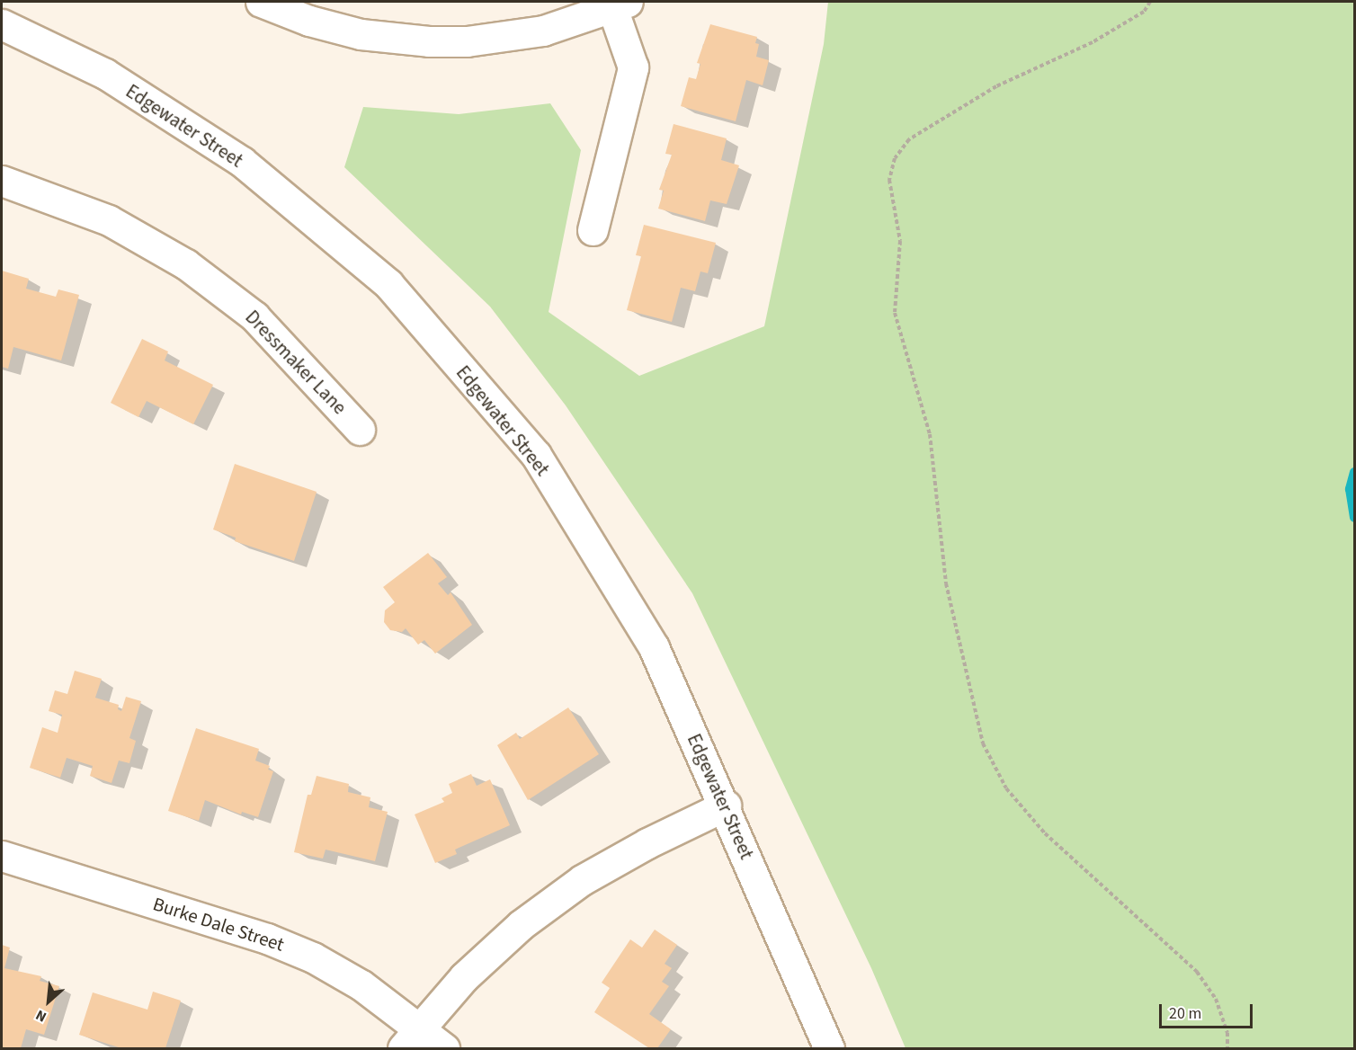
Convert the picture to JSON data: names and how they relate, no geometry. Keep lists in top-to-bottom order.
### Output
{
  "streets": {
    "street": ["Edgewater Street", "Dressmaker Lane", "Burke Dale Street"]
  },
  "scale_bar": "20 m",
  "north": "bottom left"
}
